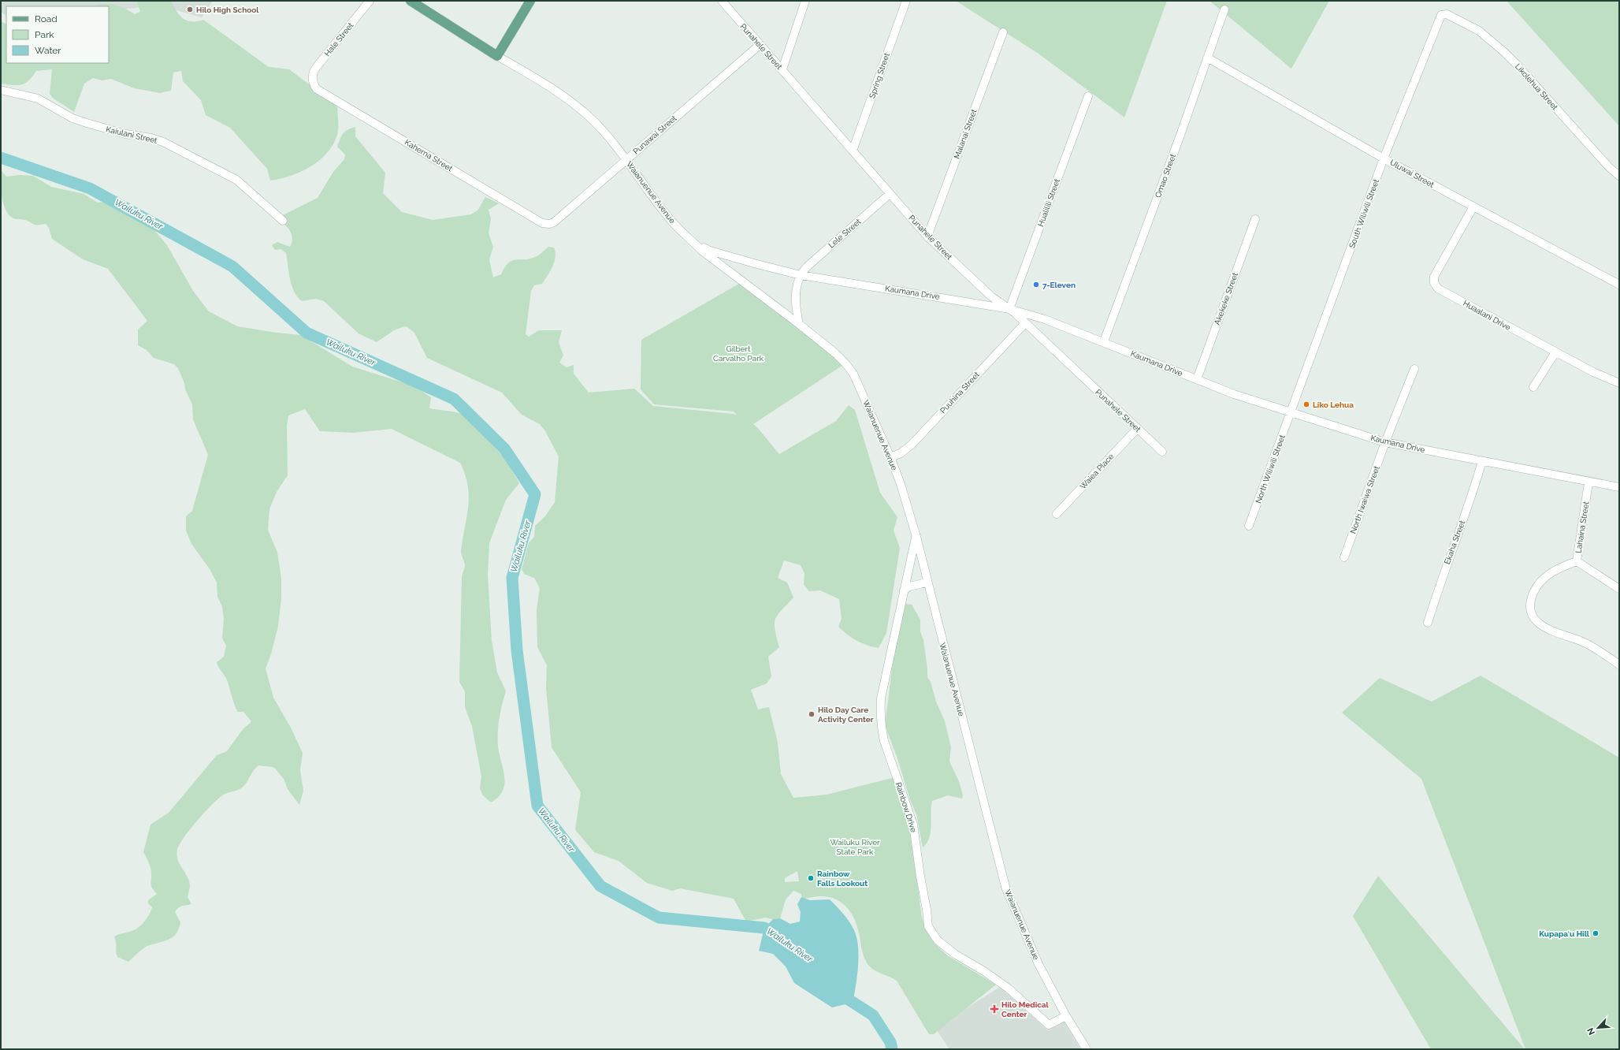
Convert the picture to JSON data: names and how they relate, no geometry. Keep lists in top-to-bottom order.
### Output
{
  "streets": {
    "main road": ["Waianuenue Avenue"],
    "street": [
      "Hale Street",
      "Punahele Street",
      "Spring Street",
      "Likolehua Street",
      "Malanai Street",
      "Kaiulani Street",
      "Punawai Street",
      "Kahema Street",
      "Uluwai Street",
      "Omao Street",
      "Hualilili Street",
      "South Wiliwili Street",
      "Lele Street",
      "Kaumana Drive",
      "Akekeke Street",
      "Huaalani Drive",
      "Puuhina Street",
      "North Wiliwili Street",
      "Waiea Place",
      "North Iwaiwa Street",
      "Lahaina Street",
      "Ekaha Street",
      "Rainbow Drive"
    ]
  },
  "crossings": [
    ["Hale Street", "Kahema Street"],
    ["Punahele Street", "Spring Street"],
    ["Punahele Street", "Malanai Street"],
    ["Punahele Street", "Punawai Street"],
    ["Punahele Street", "Hualilili Street"],
    ["Punahele Street", "Lele Street"],
    ["Punahele Street", "Kaumana Drive"],
    ["Punahele Street", "Puuhina Street"],
    ["Punahele Street", "Waiea Place"],
    ["Likolehua Street", "South Wiliwili Street"],
    ["Punawai Street", "Kahema Street"],
    ["Punawai Street", "Waianuenue Avenue"],
    ["Uluwai Street", "Omao Street"],
    ["Uluwai Street", "South Wiliwili Street"],
    ["Uluwai Street", "Huaalani Drive"],
    ["Omao Street", "Kaumana Drive"],
    ["Waianuenue Avenue", "Kaumana Drive"],
    ["Waianuenue Avenue", "Puuhina Street"],
    ["Waianuenue Avenue", "Rainbow Drive"],
    ["Hualilili Street", "Kaumana Drive"],
    ["South Wiliwili Street", "Kaumana Drive"],
    ["South Wiliwili Street", "North Wiliwili Street"],
    ["Lele Street", "Kaumana Drive"],
    ["Kaumana Drive", "Akekeke Street"],
    ["Kaumana Drive", "North Wiliwili Street"],
    ["Kaumana Drive", "North Iwaiwa Street"],
    ["Kaumana Drive", "Lahaina Street"],
    ["Kaumana Drive", "Ekaha Street"]
  ],
  "water": ["Wailuku River"],
  "parks": ["Gilbert Carvalho Park", "Wailuku River State Park"],
  "places": {
    "other": [
      "Hilo High School",
      "7-Eleven",
      "Liko Lehua",
      "Hilo Day Care Activity Center",
      "Rainbow Falls Lookout",
      "Kupapaʻu Hill"
    ],
    "health": ["Hilo Medical Center"]
  },
  "legend": ["Road", "Park", "Water"],
  "north": "bottom left"
}
